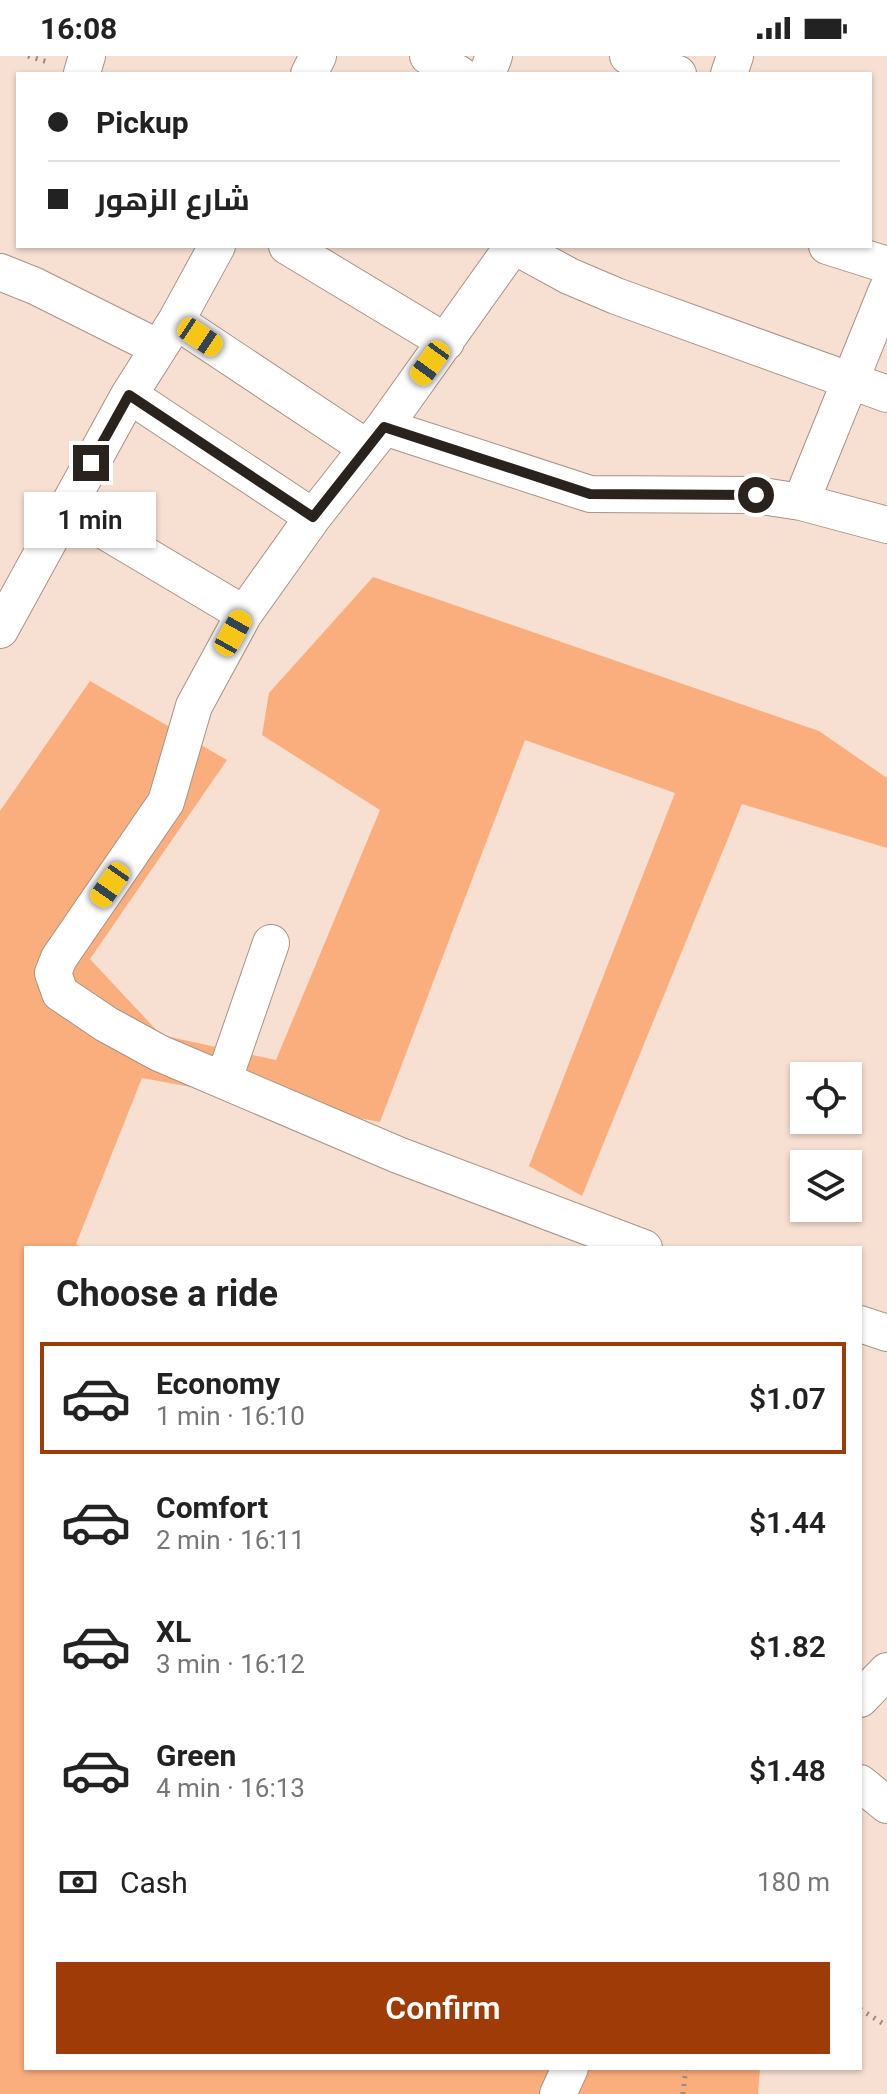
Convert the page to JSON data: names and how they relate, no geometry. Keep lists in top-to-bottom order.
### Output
{
  "page": {
    "status": "16:08",
    "banner": ["Pickup", "شارع الزهور"],
    "bubble": "1 min",
    "heading": "Choose a ride",
    "list": [
      {
        "name": "Economy",
        "note": "1 min · 16:10",
        "value": "$1.07"
      },
      {
        "name": "Comfort",
        "note": "2 min · 16:11",
        "value": "$1.44"
      },
      {
        "name": "XL",
        "note": "3 min · 16:12",
        "value": "$1.82"
      },
      {
        "name": "Green",
        "note": "4 min · 16:13",
        "value": "$1.48"
      }
    ],
    "pay": ["Cash", "180 m"],
    "buttons": "Confirm"
  }
}
